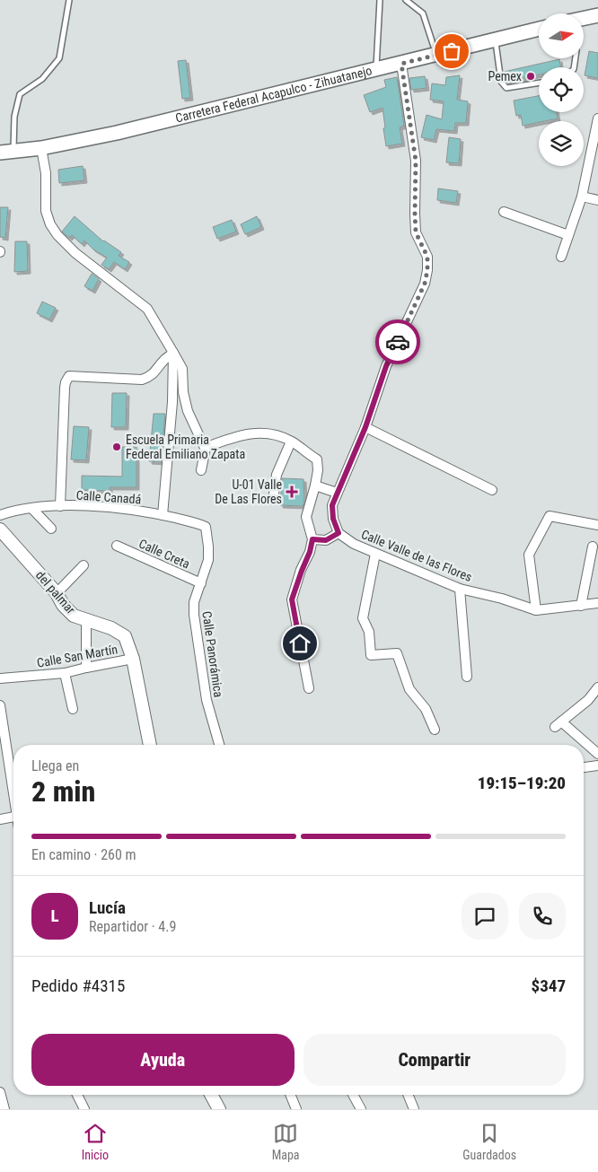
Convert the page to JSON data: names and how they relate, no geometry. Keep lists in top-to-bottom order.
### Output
{
  "streets": {
    "main road": ["Carretera Federal Acapulco - Zihuatanejo"],
    "street": [
      "Calle Canadá",
      "Calle Creta",
      "Calle Valle de las Flores",
      "del palmar",
      "Calle Panorámica",
      "Calle San Martín"
    ]
  },
  "crossings": [
    ["Calle Canadá", "Calle Panorámica"],
    ["Calle Creta", "Calle Panorámica"],
    ["del palmar", "Calle San Martín"]
  ],
  "places": {
    "other": ["Pemex", "Escuela Primaria Federal Emiliano Zapata"],
    "health": ["U-01 Valle De Las Flores"]
  },
  "north": "right",
  "page": {
    "heading": ["2 min", "Llega en", "19:15–19:20"],
    "panel": [
      "Lucía",
      "Repartidor · 4.9",
      "Pedido #4315",
      "$347"
    ],
    "bar": "En camino · 260 m",
    "round": "L",
    "buttons": ["Ayuda", "Compartir"],
    "tabs": ["Inicio", "Mapa", "Guardados"]
  }
}
